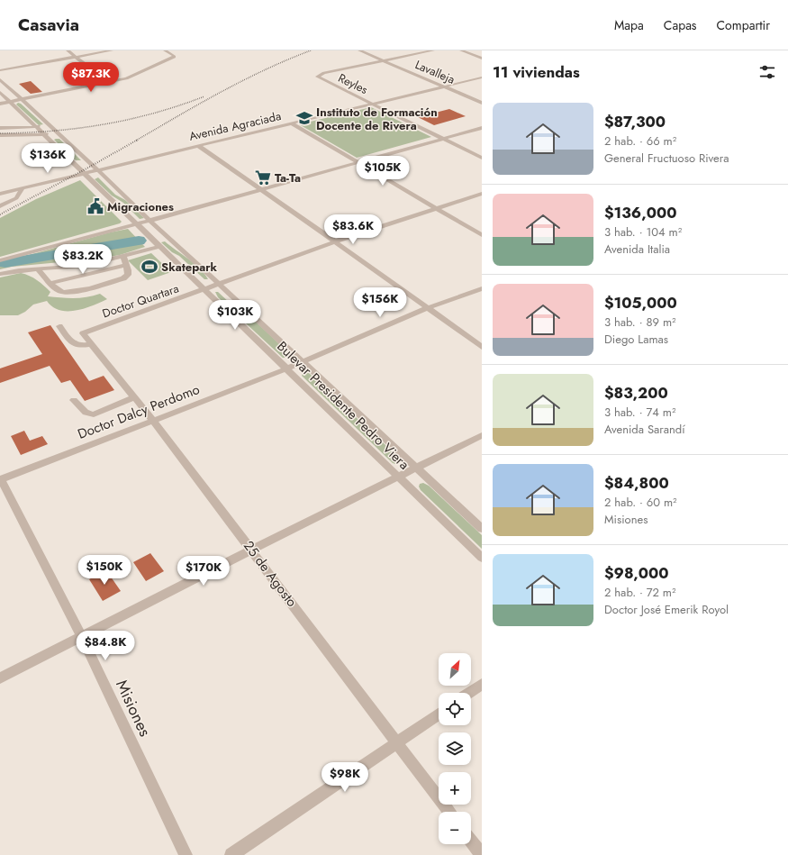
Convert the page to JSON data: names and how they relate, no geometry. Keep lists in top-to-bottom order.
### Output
{
  "streets": {
    "street": [
      "Lavalleja",
      "Reyles",
      "Avenida Agraciada",
      "Doctor Quartara",
      "Bulevar Presidente Pedro Viera",
      "Doctor Dalcy Perdomo",
      "25 de Agosto",
      "Misiones"
    ]
  },
  "crossings": [
    ["Lavalleja", "Reyles"],
    ["Lavalleja", "Avenida Agraciada"],
    ["Reyles", "Avenida Agraciada"],
    ["Avenida Agraciada", "Bulevar Presidente Pedro Viera"],
    ["Doctor Quartara", "Bulevar Presidente Pedro Viera"],
    ["Doctor Quartara", "25 de Agosto"],
    ["Bulevar Presidente Pedro Viera", "Doctor Dalcy Perdomo"],
    ["Doctor Dalcy Perdomo", "25 de Agosto"],
    ["Doctor Dalcy Perdomo", "Misiones"]
  ],
  "places": {
    "school or university": ["Instituto de Formación Docente de Rivera"],
    "supermarket": ["Ta-Ta"],
    "public building": ["Migraciones"],
    "sports": ["Skatepark"]
  },
  "north": "top right",
  "page": {
    "header": "Casavia",
    "nav": ["Mapa", "Capas", "Compartir"],
    "heading": "11 viviendas",
    "price": [
      "$87.3K",
      "$136K",
      "$105K",
      "$83.6K",
      "$83.2K",
      "$156K",
      "$103K",
      "$150K",
      "$170K",
      "$84.8K",
      "$98K"
    ],
    "list": [
      {
        "name": "$87,300",
        "note": "2 hab. · 66 m² · General Fructuoso Rivera"
      },
      {
        "name": "$136,000",
        "note": "3 hab. · 104 m² · Avenida Italia"
      },
      {
        "name": "$105,000",
        "note": "3 hab. · 89 m² · Diego Lamas"
      },
      {
        "name": "$83,200",
        "note": "3 hab. · 74 m² · Avenida Sarandí"
      },
      {
        "name": "$84,800",
        "note": "2 hab. · 60 m² · Misiones"
      },
      {
        "name": "$98,000",
        "note": "2 hab. · 72 m² · Doctor José Emerik Royol"
      }
    ],
    "map_buttons": ["+", "−"]
  }
}
